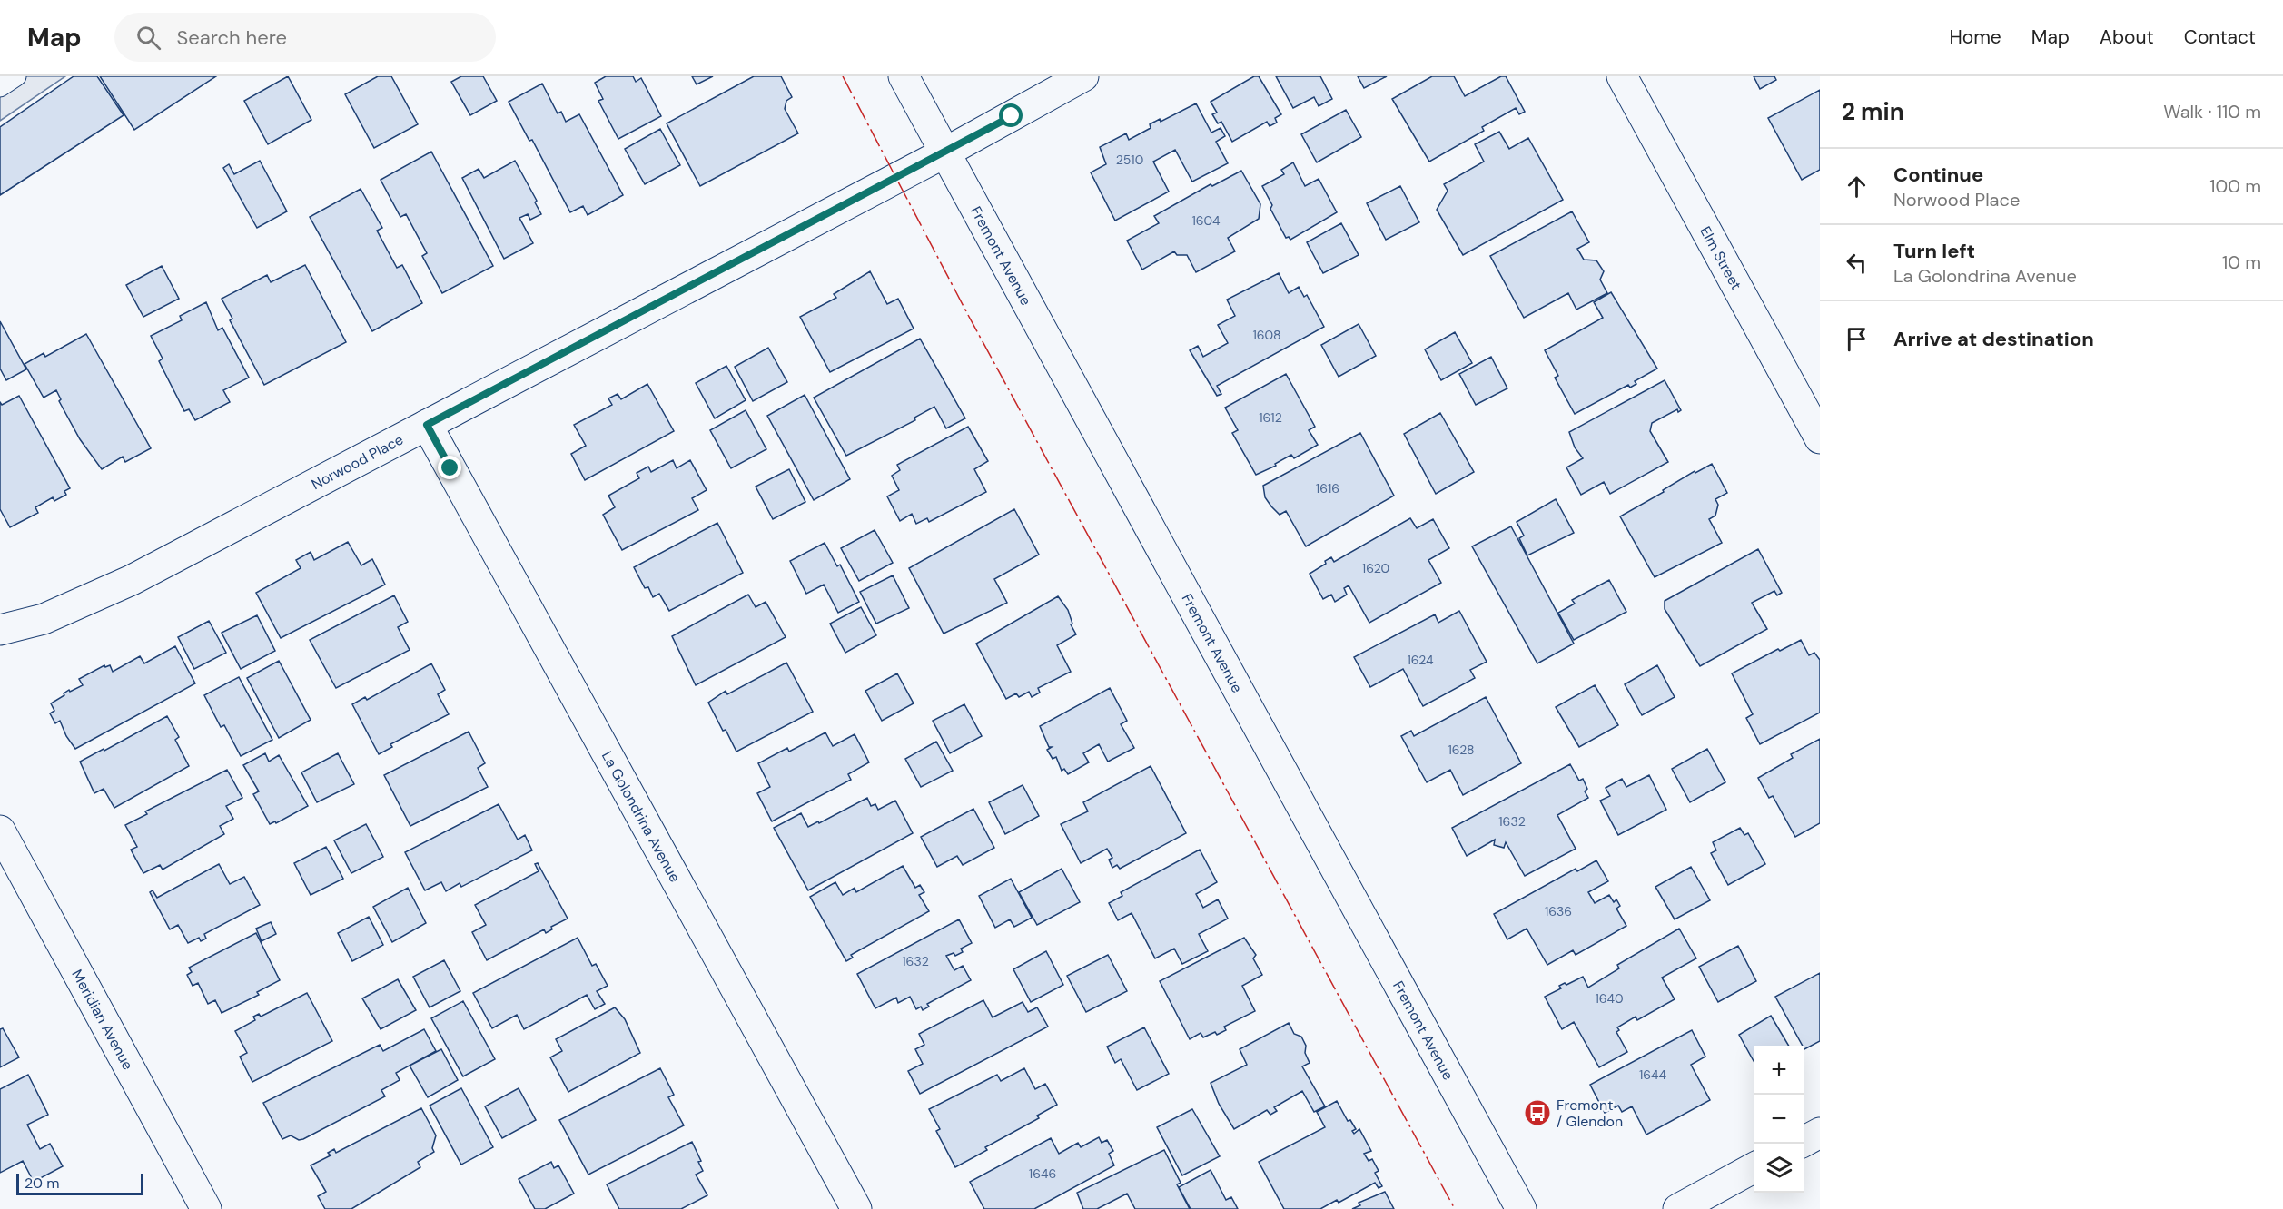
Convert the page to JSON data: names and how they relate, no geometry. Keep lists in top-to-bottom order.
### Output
{
  "streets": {
    "street": [
      "Fremont Avenue",
      "Elm Street",
      "Norwood Place",
      "La Golondrina Avenue",
      "Meridian Avenue"
    ]
  },
  "crossings": [
    ["Fremont Avenue", "Norwood Place"],
    ["Norwood Place", "La Golondrina Avenue"]
  ],
  "places": {
    "bus stop": ["Fremont / Glendon"]
  },
  "house_numbers": [
    "2510",
    "1604",
    "1608",
    "1612",
    "1616",
    "1620",
    "1624",
    "1628",
    "1632",
    "1636",
    "1632",
    "1640",
    "1644",
    "1646"
  ],
  "scale_bar": "20 m",
  "page": {
    "header": "Map",
    "search": "Search here",
    "nav": [
      "Home",
      "Map",
      "About",
      "Contact"
    ],
    "heading": ["2 min", "Walk · 110 m"],
    "list": [
      ["Continue", "Norwood Place", "100 m"],
      ["Turn left", "La Golondrina Avenue", "10 m"],
      "Arrive at destination"
    ],
    "map_buttons": ["+", "−"],
    "scale": "20 m"
  }
}
